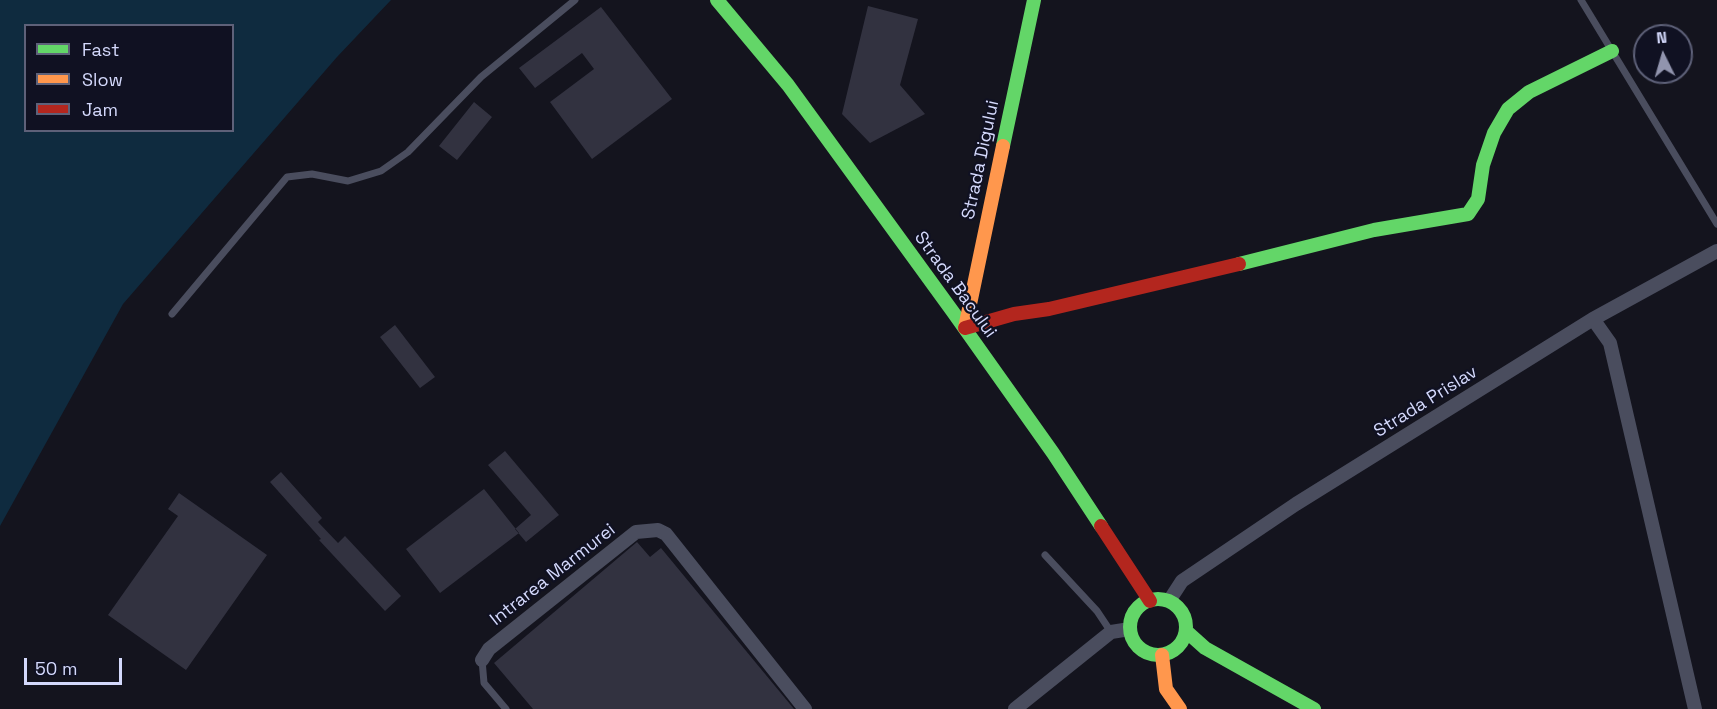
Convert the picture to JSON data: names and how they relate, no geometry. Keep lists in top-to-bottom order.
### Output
{
  "streets": {
    "street": [
      "Strada Digului",
      "Strada Bacului",
      "Strada Prislav",
      "Intrarea Marmurei"
    ]
  },
  "crossings": [
    ["Strada Digului", "Strada Bacului"],
    ["Strada Bacului", "Strada Prislav"]
  ],
  "legend": ["Fast", "Slow", "Jam"],
  "scale_bar": "50 m",
  "north": "top"
}
